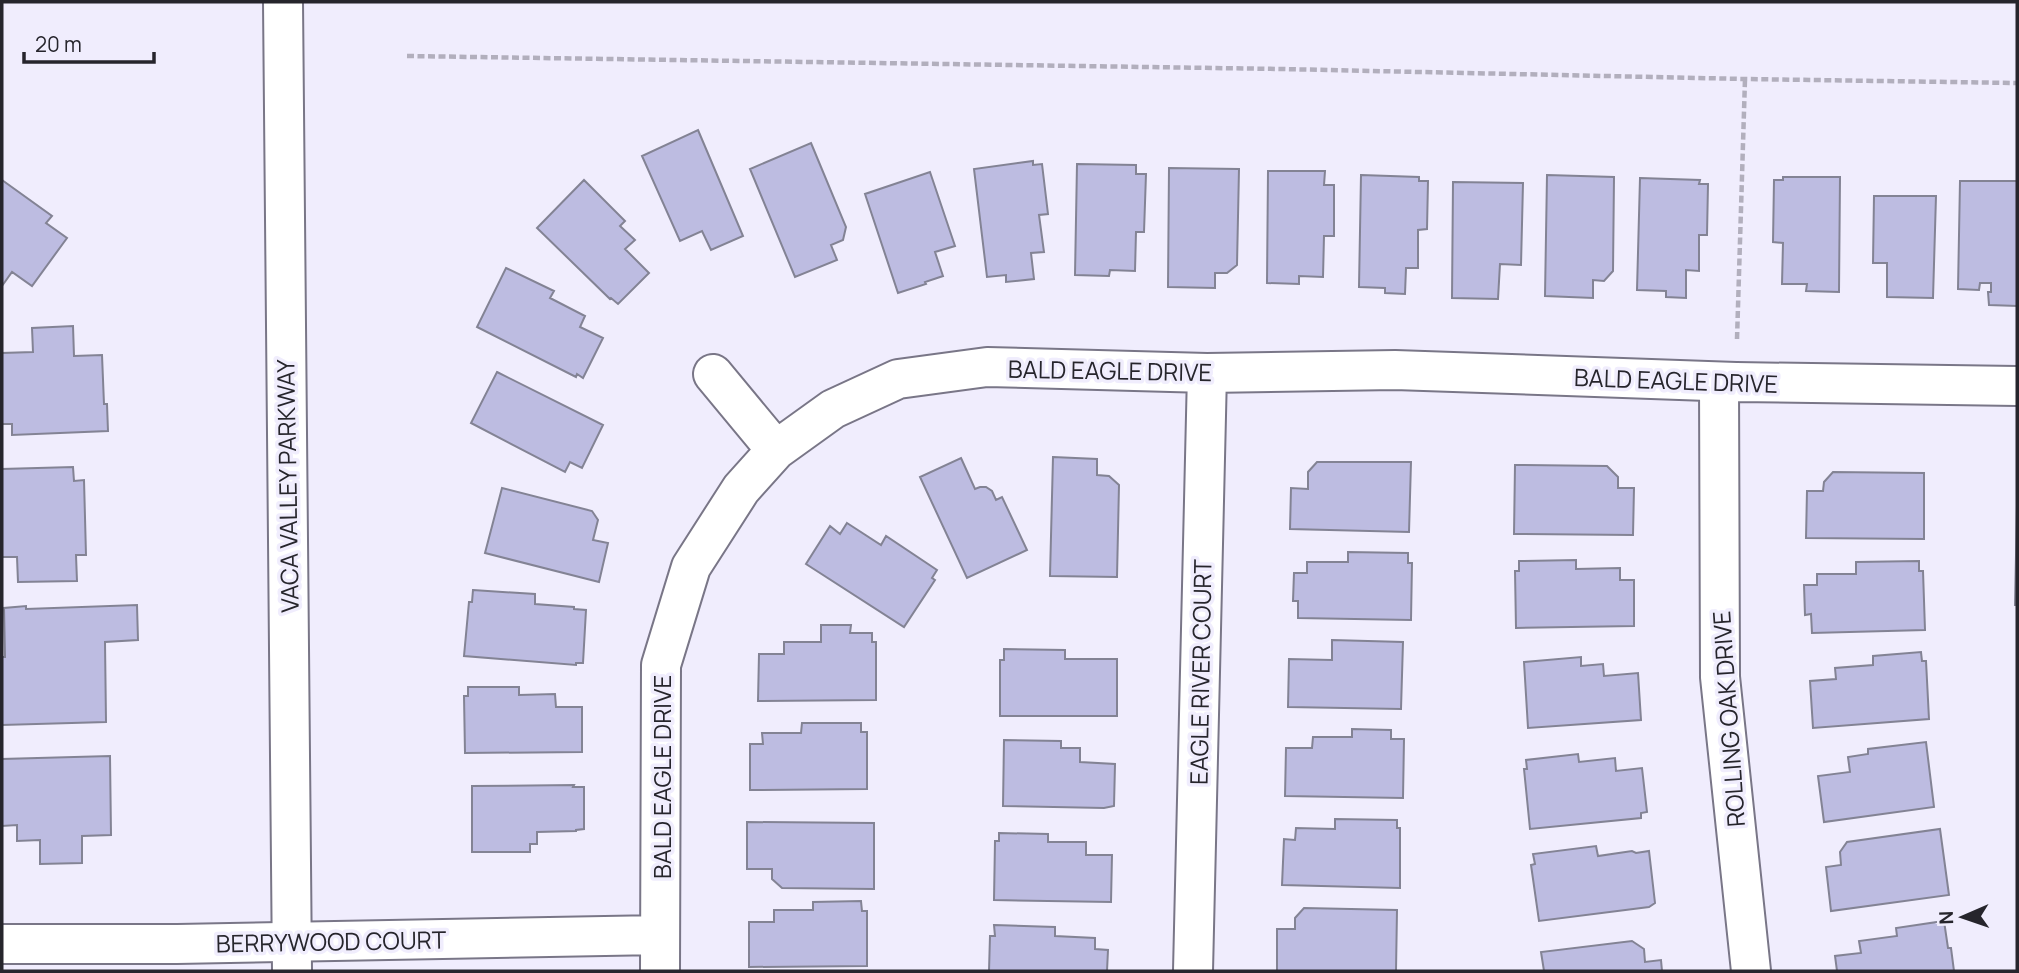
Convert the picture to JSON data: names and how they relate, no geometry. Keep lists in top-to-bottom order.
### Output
{
  "streets": {
    "street": [
      "BALD EAGLE DRIVE",
      "VACA VALLEY PARKWAY",
      "EAGLE RIVER COURT",
      "ROLLING OAK DRIVE",
      "BERRYWOOD COURT"
    ]
  },
  "crossings": [
    ["BALD EAGLE DRIVE", "EAGLE RIVER COURT"],
    ["BALD EAGLE DRIVE", "ROLLING OAK DRIVE"],
    ["BALD EAGLE DRIVE", "BERRYWOOD COURT"],
    ["VACA VALLEY PARKWAY", "BERRYWOOD COURT"]
  ],
  "scale_bar": "20 m",
  "north": "left"
}
